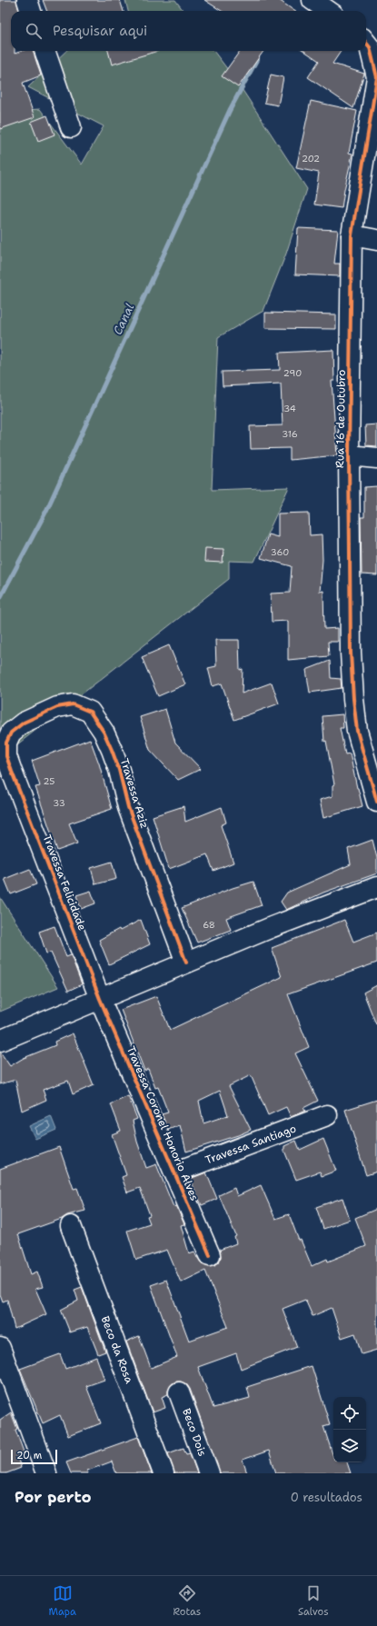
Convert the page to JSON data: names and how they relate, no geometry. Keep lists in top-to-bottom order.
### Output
{
  "streets": {
    "street": [
      "Rua 16 de Outubro",
      "Travessa Aziz",
      "Travessa Felicidade",
      "Travessa Coronel Honorio Alves",
      "Travessa Santiago",
      "Beco da Rosa",
      "Beco Dois"
    ]
  },
  "crossings": [
    ["Travessa Aziz", "Travessa Felicidade"],
    ["Travessa Felicidade", "Travessa Coronel Honorio Alves"],
    ["Travessa Coronel Honorio Alves", "Travessa Santiago"]
  ],
  "water": ["Canal"],
  "house_numbers": [
    "202",
    "290",
    "34",
    "316",
    "360",
    "25",
    "33",
    "68"
  ],
  "scale_bar": "20 m",
  "page": {
    "search": "Pesquisar aqui",
    "scale": "20 m",
    "heading": ["Por perto", "0 resultados"],
    "nav": ["Mapa", "Rotas", "Salvos"]
  }
}
